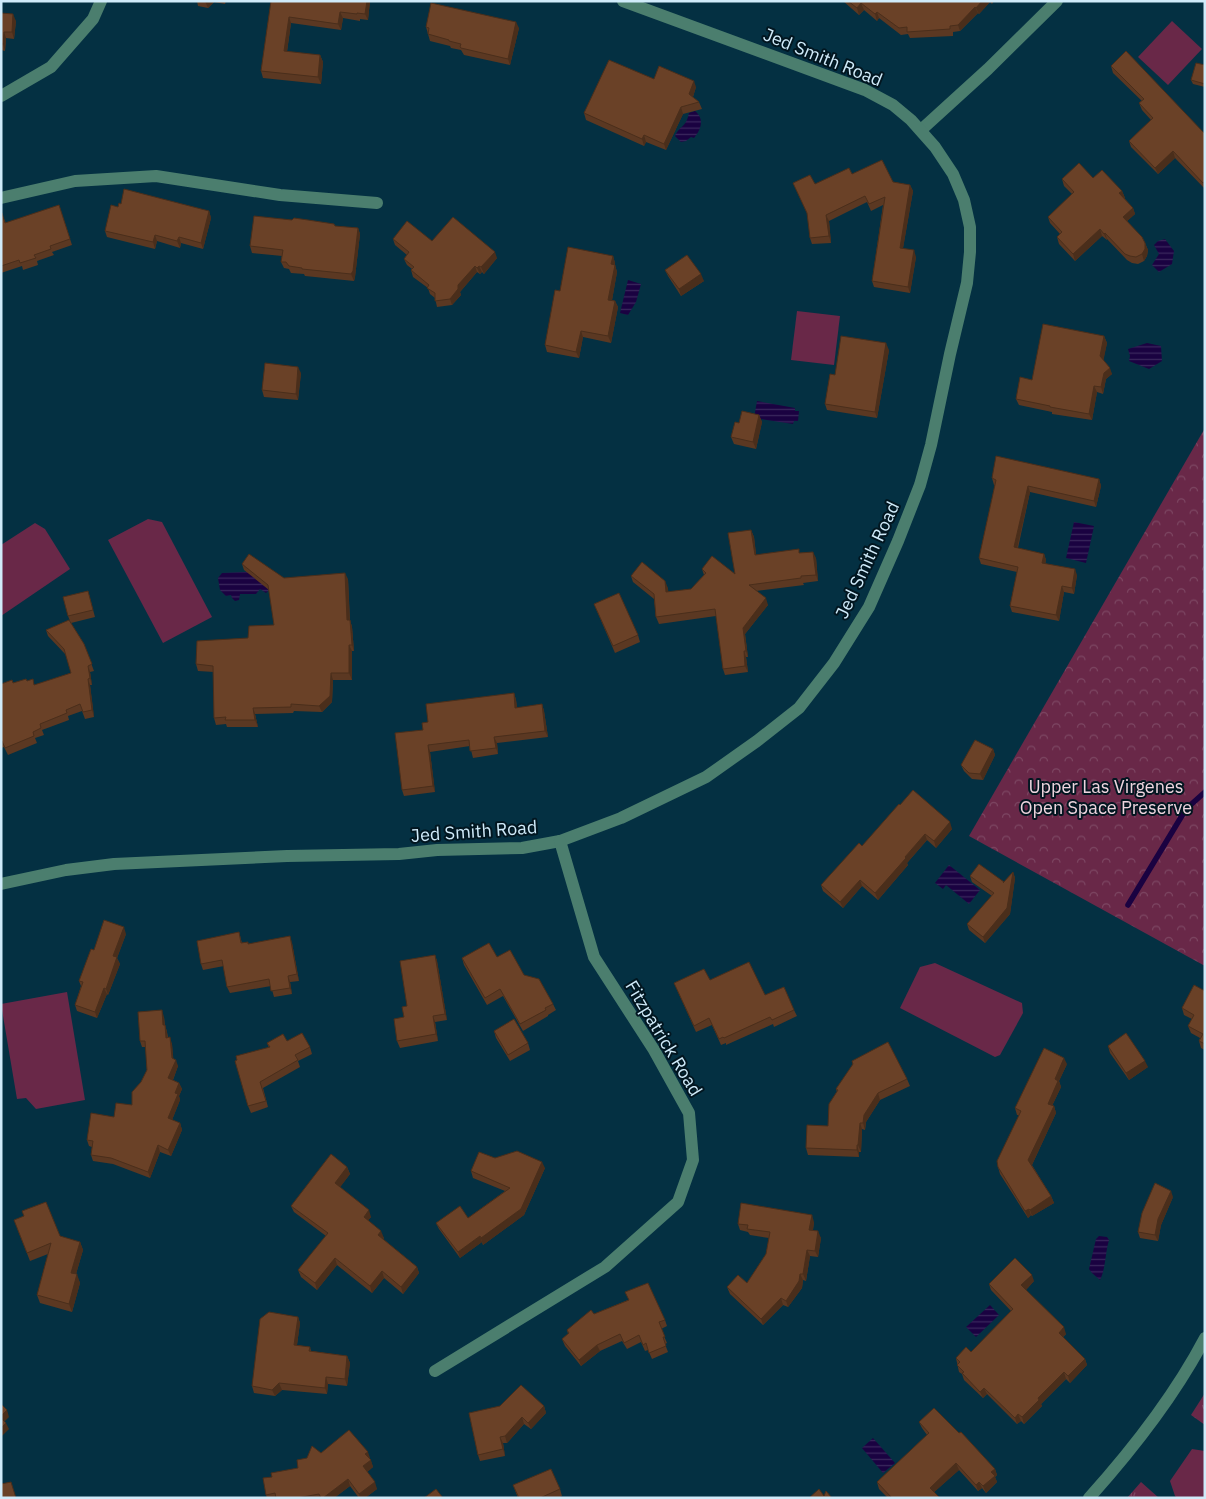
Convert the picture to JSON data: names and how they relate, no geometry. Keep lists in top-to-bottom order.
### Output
{
  "streets": {
    "street": ["Jed Smith Road", "Fitzpatrick Road"]
  },
  "crossings": [
    ["Jed Smith Road", "Fitzpatrick Road"]
  ],
  "parks": ["Upper Las Virgenes Open Space Preserve"]
}
